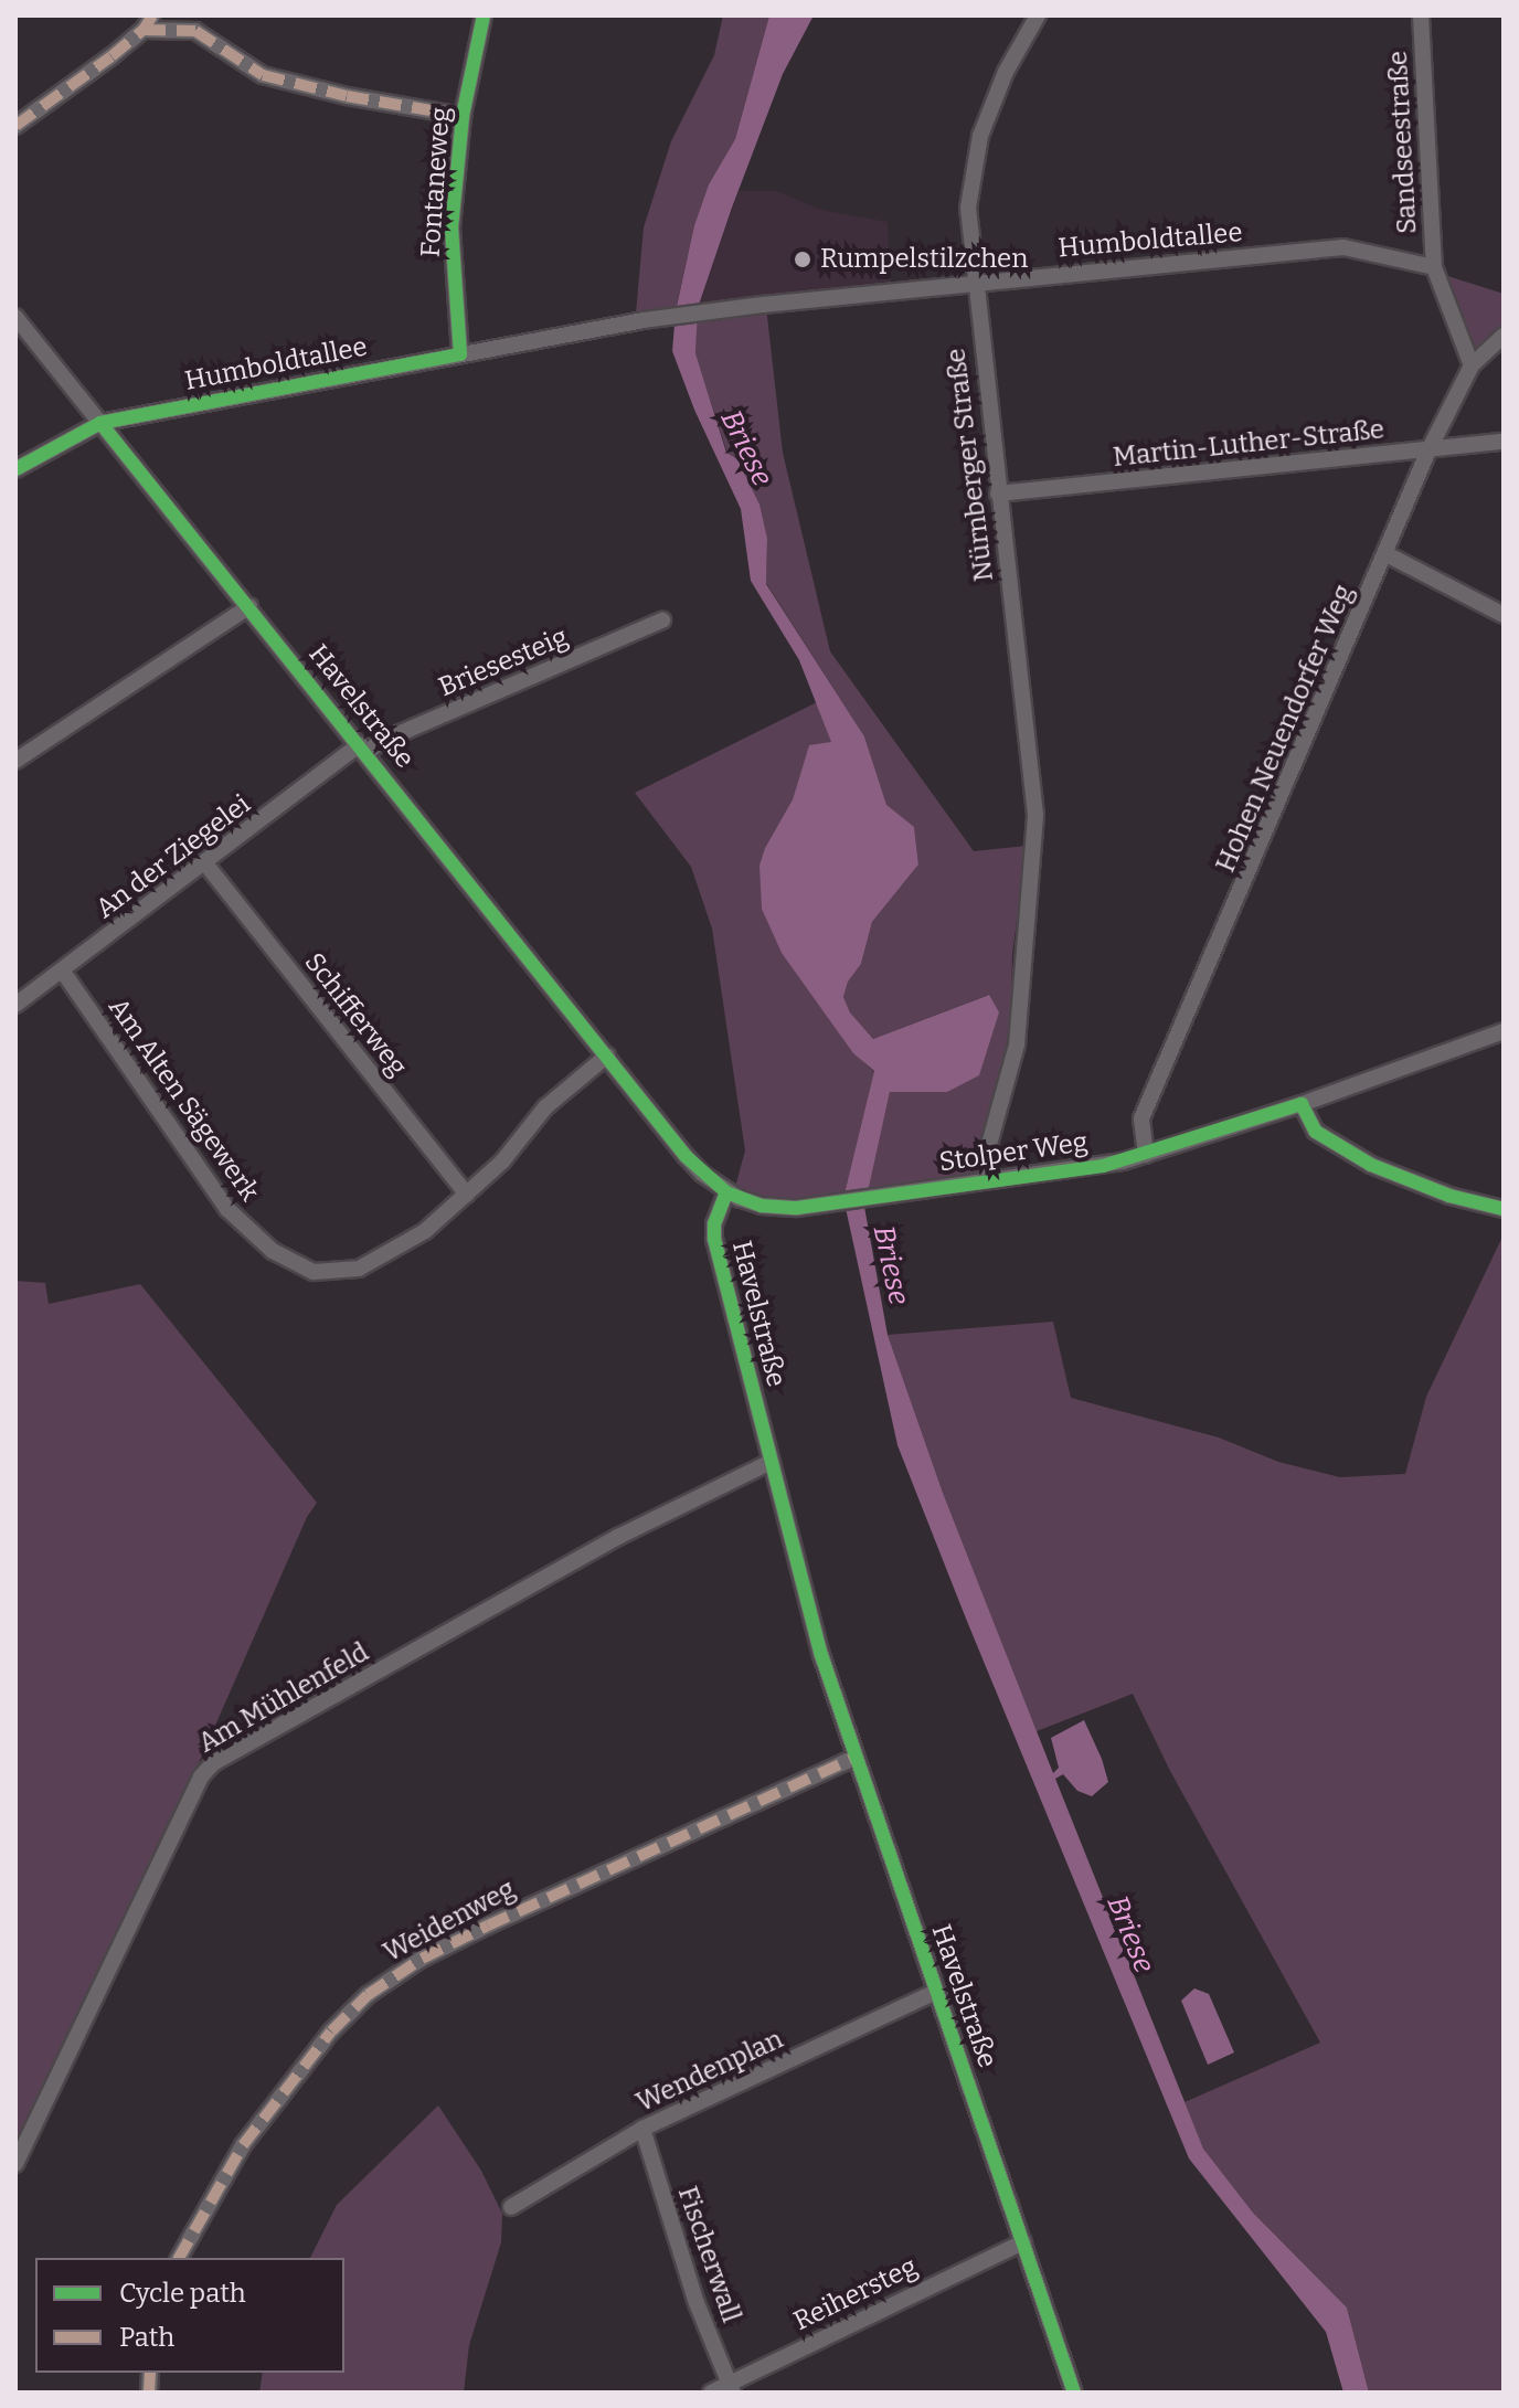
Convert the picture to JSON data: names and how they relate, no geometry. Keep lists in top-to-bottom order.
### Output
{
  "streets": {
    "street": [
      "Sandseestraße",
      "Fontaneweg",
      "Humboldtallee",
      "Martin-Luther-Straße",
      "Nürnberger Straße",
      "Briesesteig",
      "Havelstraße",
      "Hohen Neuendorfer Weg",
      "An der Ziegelei",
      "Schifferweg",
      "Am Alten Sägewerk",
      "Stolper Weg",
      "Am Mühlenfeld",
      "Weidenweg",
      "Wendenplan",
      "Fischerwall",
      "Reihersteg"
    ]
  },
  "crossings": [
    ["Sandseestraße", "Humboldtallee"],
    ["Fontaneweg", "Humboldtallee"],
    ["Humboldtallee", "Nürnberger Straße"],
    ["Humboldtallee", "Havelstraße"],
    ["Martin-Luther-Straße", "Nürnberger Straße"],
    ["Martin-Luther-Straße", "Hohen Neuendorfer Weg"],
    ["Nürnberger Straße", "Stolper Weg"],
    ["Briesesteig", "Havelstraße"],
    ["Briesesteig", "An der Ziegelei"],
    ["Havelstraße", "An der Ziegelei"],
    ["Havelstraße", "Am Alten Sägewerk"],
    ["Havelstraße", "Stolper Weg"],
    ["Havelstraße", "Am Mühlenfeld"],
    ["Havelstraße", "Weidenweg"],
    ["Havelstraße", "Wendenplan"],
    ["Havelstraße", "Reihersteg"],
    ["Hohen Neuendorfer Weg", "Stolper Weg"],
    ["An der Ziegelei", "Schifferweg"],
    ["An der Ziegelei", "Am Alten Sägewerk"],
    ["Schifferweg", "Am Alten Sägewerk"],
    ["Wendenplan", "Fischerwall"],
    ["Fischerwall", "Reihersteg"]
  ],
  "water": ["Briese"],
  "places": ["Rumpelstilzchen"],
  "legend": ["Cycle path", "Path"]
}
